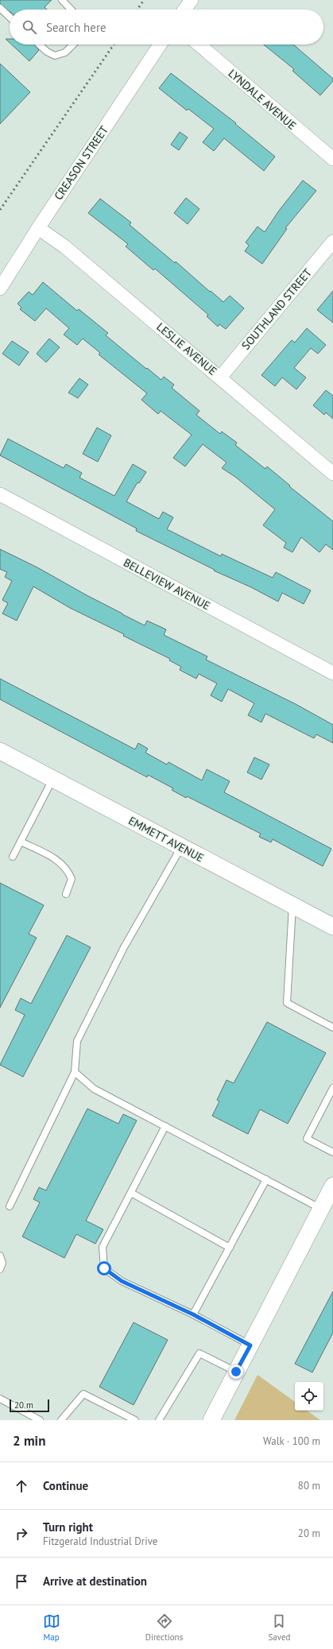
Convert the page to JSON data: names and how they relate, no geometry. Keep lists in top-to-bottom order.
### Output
{
  "streets": {
    "street": [
      "LYNDALE AVENUE",
      "CREASON STREET",
      "SOUTHLAND STREET",
      "LESLIE AVENUE",
      "BELLEVIEW AVENUE",
      "EMMETT AVENUE"
    ]
  },
  "crossings": [
    ["CREASON STREET", "LESLIE AVENUE"],
    ["SOUTHLAND STREET", "LESLIE AVENUE"]
  ],
  "scale_bar": "20 m",
  "page": {
    "search": "Search here",
    "scale": "20 m",
    "heading": ["2 min", "Walk · 100 m"],
    "list": [
      ["Continue", "80 m"],
      ["Turn right", "Fitzgerald Industrial Drive", "20 m"],
      "Arrive at destination"
    ],
    "nav": ["Map", "Directions", "Saved"]
  }
}
